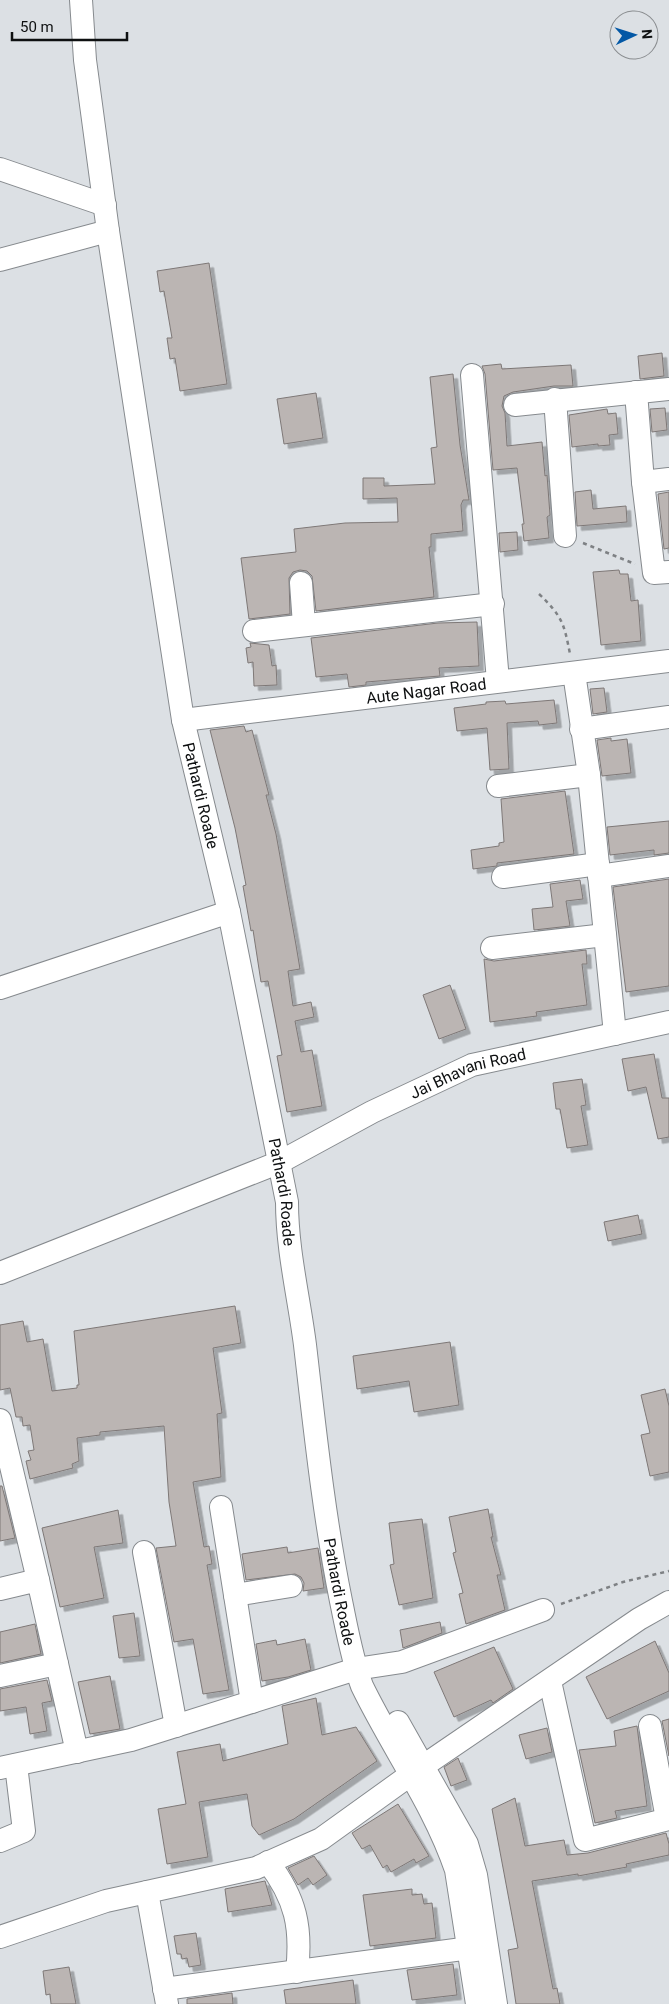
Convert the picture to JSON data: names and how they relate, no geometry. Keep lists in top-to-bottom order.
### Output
{
  "streets": {
    "street": ["Aute Nagar Road", "Pathardi Roade", "Jai Bhavani Road"]
  },
  "crossings": [
    ["Aute Nagar Road", "Pathardi Roade"],
    ["Pathardi Roade", "Jai Bhavani Road"]
  ],
  "scale_bar": "50 m",
  "north": "right"
}
